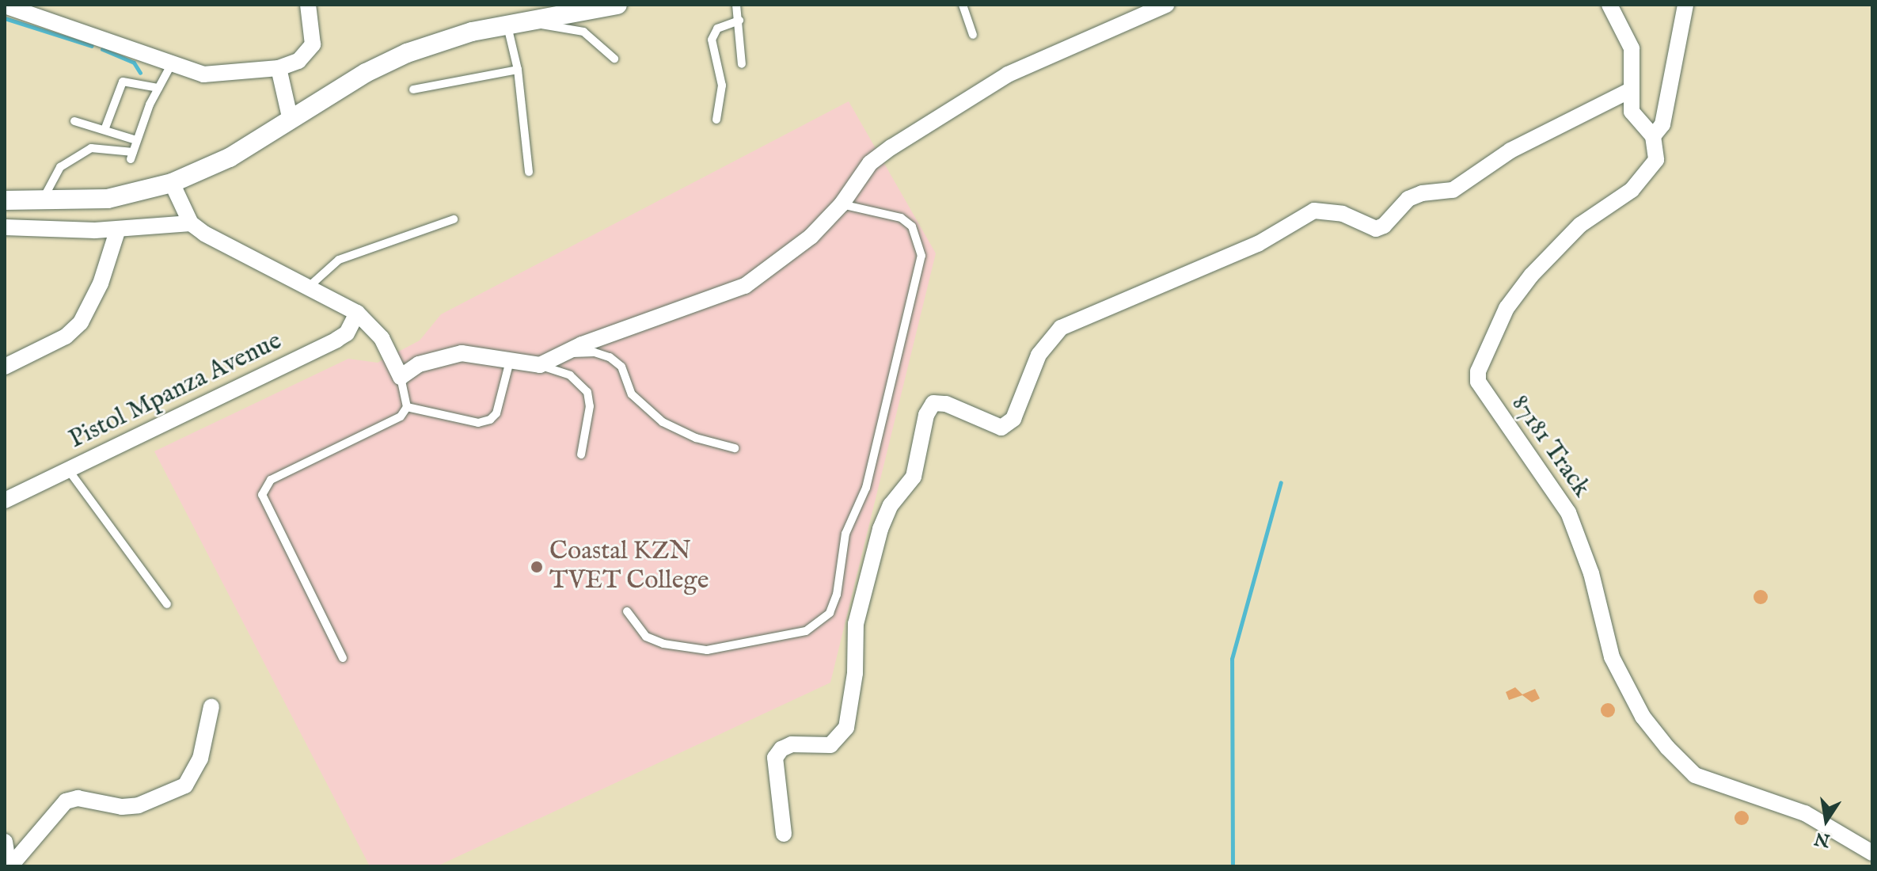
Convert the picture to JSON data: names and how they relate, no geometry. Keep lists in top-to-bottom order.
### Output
{
  "streets": {
    "street": ["Pistol Mpanza Avenue", "87181 Track"]
  },
  "places": ["Coastal KZN TVET College"],
  "north": "bottom"
}
